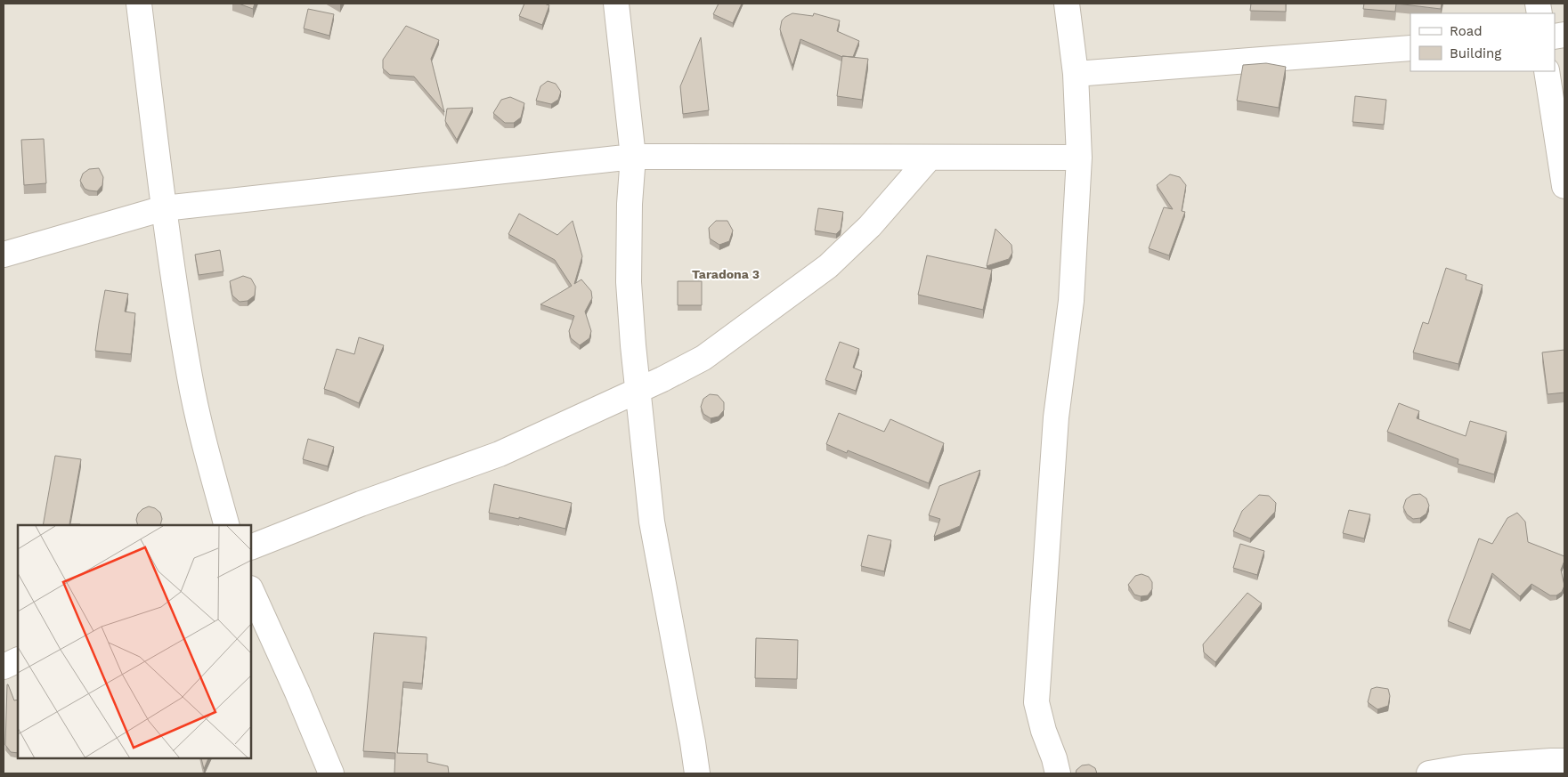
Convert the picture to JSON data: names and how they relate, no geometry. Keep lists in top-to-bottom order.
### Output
{
  "districts": ["Taradona 3"],
  "legend": ["Road", "Building"]
}
